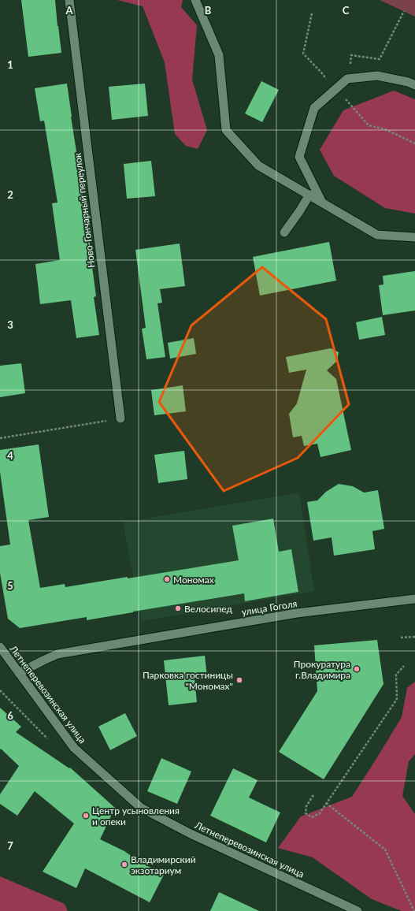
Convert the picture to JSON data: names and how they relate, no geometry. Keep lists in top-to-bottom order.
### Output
{
  "streets": {
    "street": ["Ново-Гончарный переулок", "улица Гоголя", "Летнеперевозинская улица"]
  },
  "crossings": [
    ["улица Гоголя", "Летнеперевозинская улица"]
  ],
  "places": [
    "Мономах",
    "Велосипед",
    "Прокуратура г.Владимира",
    "Парковка гостиницы \"Мономах\"",
    "Центр усыновления и опеки",
    "Владимирский экзотариум"
  ],
  "grid": {
    "columns": ["A", "B", "C"],
    "rows": [
      "1",
      "2",
      "3",
      "4",
      "5",
      "6",
      "7"
    ]
  }
}
